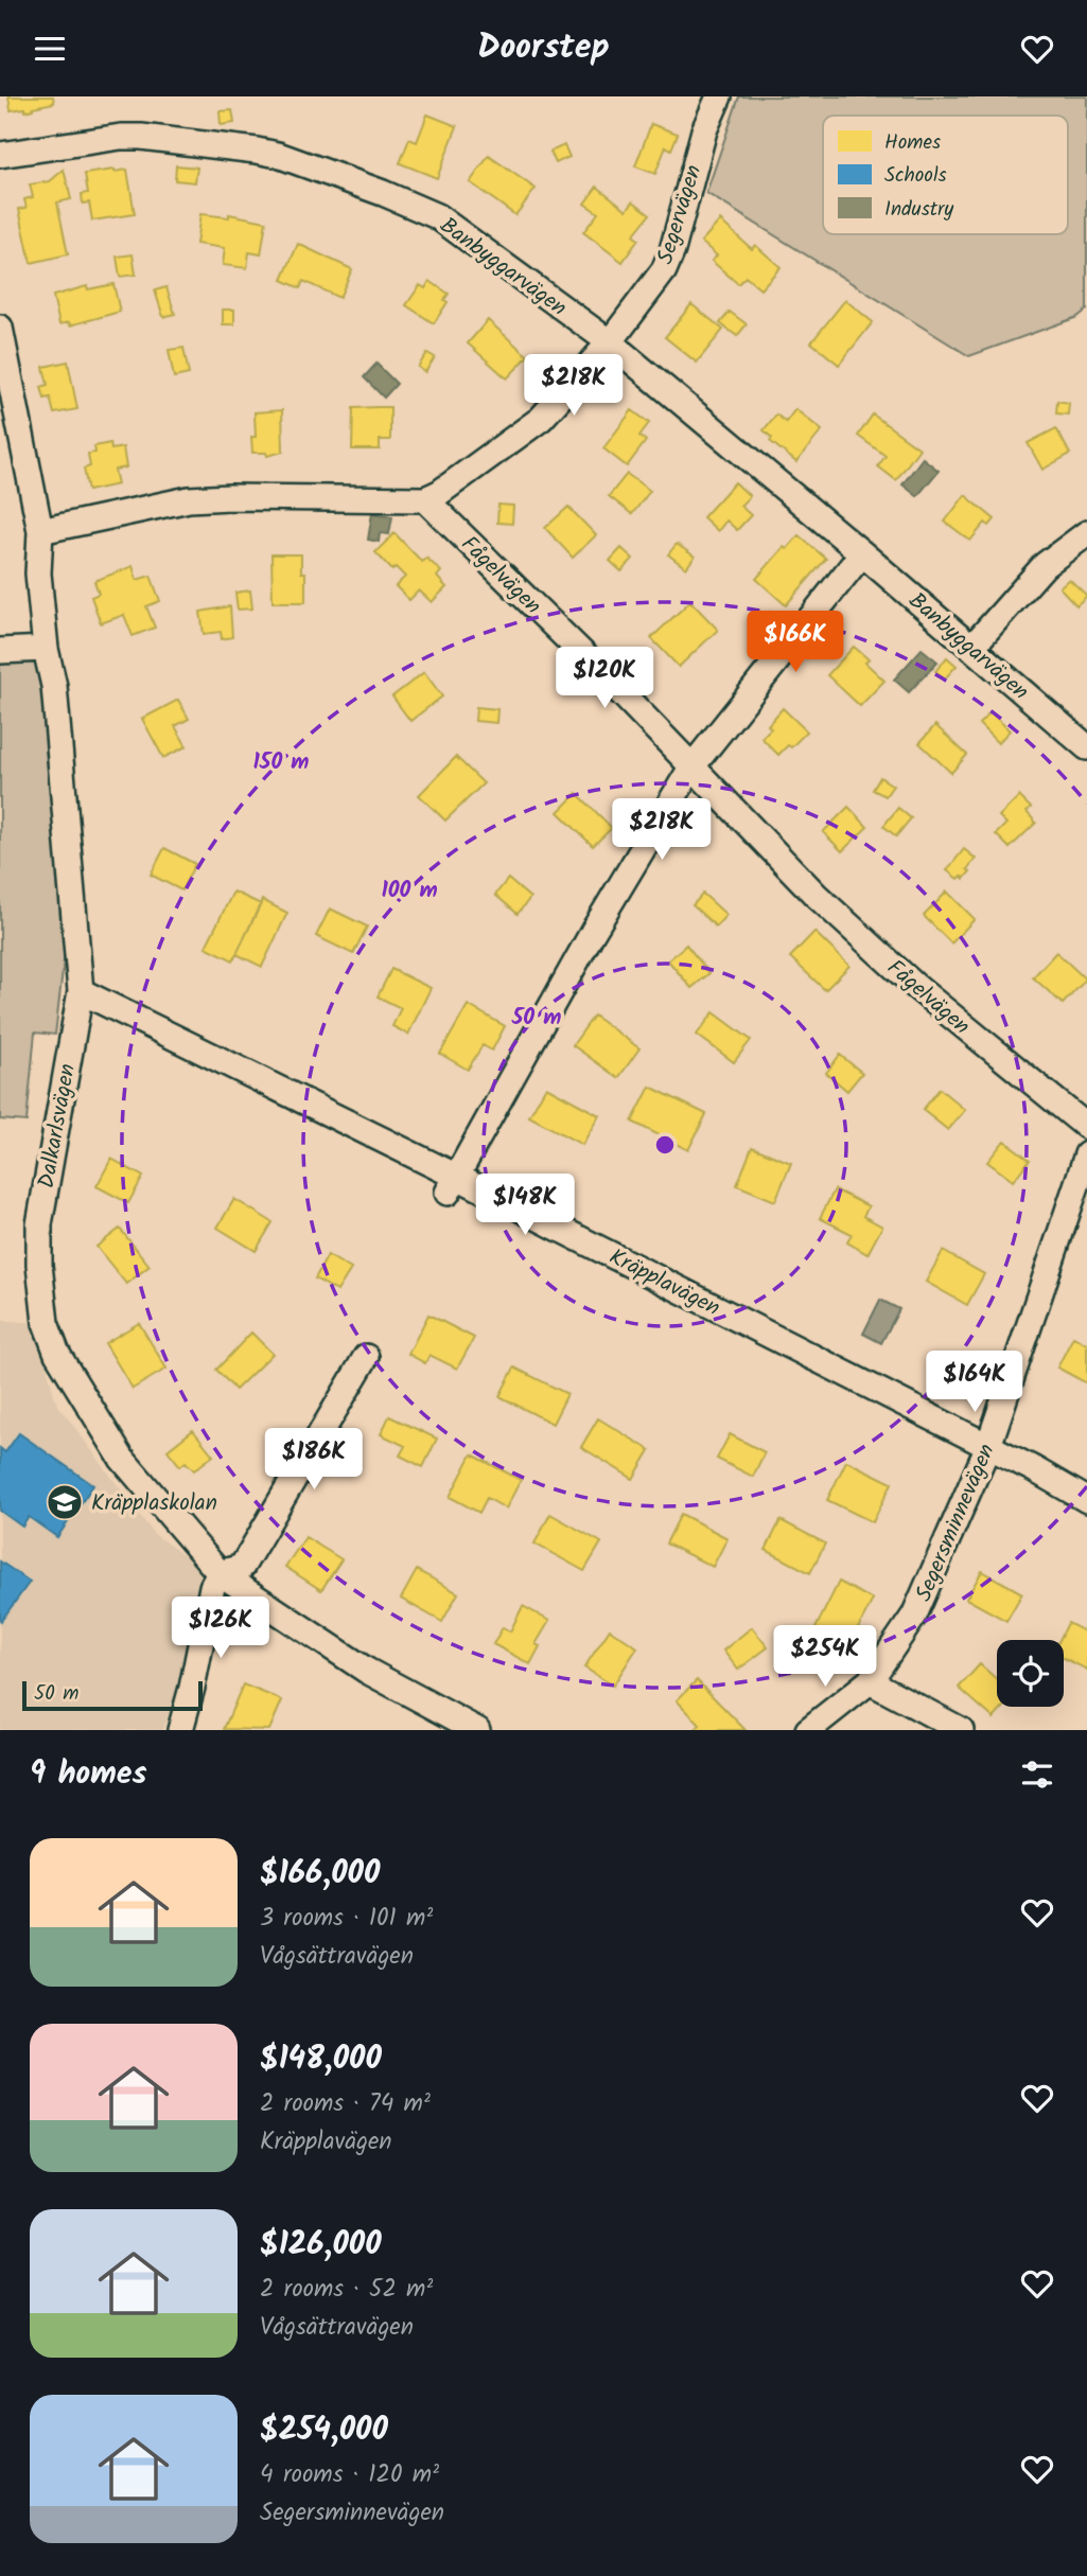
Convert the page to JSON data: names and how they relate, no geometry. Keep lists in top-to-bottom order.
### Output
{
  "streets": {
    "street": [
      "Segervägen",
      "Banbyggarvägen",
      "Fågelvägen",
      "Dalkarlsvägen",
      "Kräpplavägen",
      "Segersminnevägen"
    ]
  },
  "crossings": [
    ["Segervägen", "Banbyggarvägen"],
    ["Segervägen", "Fågelvägen"],
    ["Dalkarlsvägen", "Kräpplavägen"],
    ["Kräpplavägen", "Segersminnevägen"]
  ],
  "places": {
    "school or university": ["Kräpplaskolan"]
  },
  "legend": ["Homes", "Schools", "Industry"],
  "scale_bar": "50 m",
  "page": {
    "header": "Doorstep",
    "price": [
      "$218K",
      "$166K",
      "$120K",
      "$218K",
      "$148K",
      "$164K",
      "$186K",
      "$126K",
      "$254K"
    ],
    "scale": "50 m",
    "heading": "9 homes",
    "list": [
      {
        "name": "$166,000",
        "note": "3 rooms · 101 m² · Vågsättravägen"
      },
      {
        "name": "$148,000",
        "note": "2 rooms · 74 m² · Kräpplavägen"
      },
      {
        "name": "$126,000",
        "note": "2 rooms · 52 m² · Vågsättravägen"
      },
      {
        "name": "$254,000",
        "note": "4 rooms · 120 m² · Segersminnevägen"
      }
    ]
  },
  "rings": ["150 m", "100 m", "50 m"]
}
